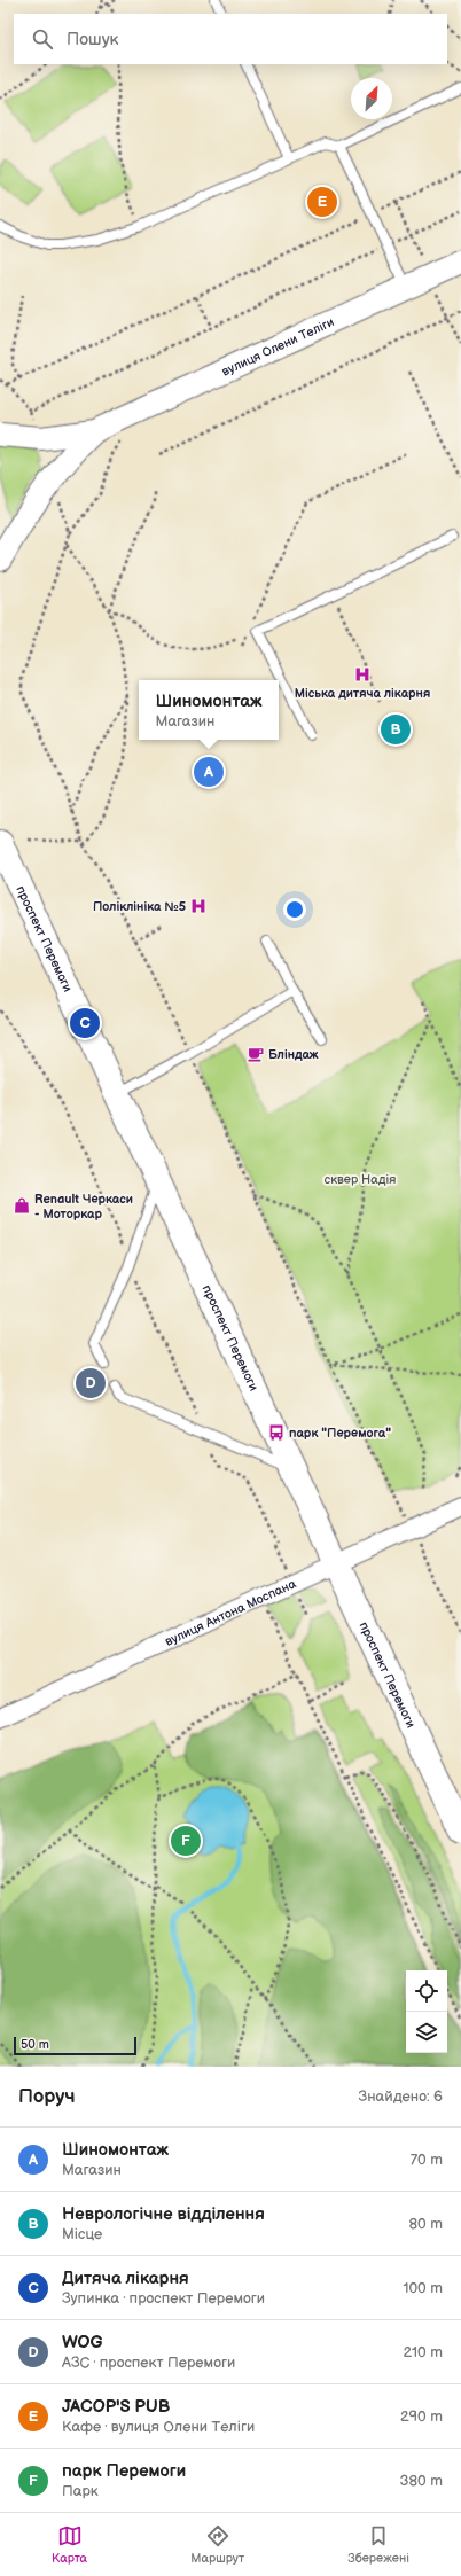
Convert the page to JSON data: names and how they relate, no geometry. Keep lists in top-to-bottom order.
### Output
{
  "streets": {
    "main road": ["проспект Перемоги"],
    "street": ["вулиця Олени Теліги", "вулиця Антона Моспана"]
  },
  "crossings": [
    ["проспект Перемоги", "вулиця Антона Моспана"]
  ],
  "parks": ["сквер Надія"],
  "places": {
    "hospital": ["Міська дитяча лікарня", "Поліклініка №5"],
    "cafe": ["Бліндаж"],
    "shop": ["Renault Черкаси - Моторкар"],
    "bus stop": ["парк \"Перемога\""]
  },
  "scale_bar": "50 m",
  "north": "top right",
  "page": {
    "search": "Пошук",
    "pins": [
      "E",
      "B",
      "A",
      "C",
      "D",
      "F"
    ],
    "popup": ["Шиномонтаж", "Магазин"],
    "scale": "50 m",
    "heading": ["Поруч", "Знайдено: 6"],
    "list": [
      {
        "mark": "A",
        "name": "Шиномонтаж",
        "note": "Магазин",
        "value": "70 m"
      },
      {
        "mark": "B",
        "name": "Неврологічне відділення",
        "note": "Місце",
        "value": "80 m"
      },
      {
        "mark": "C",
        "name": "Дитяча лікарня",
        "note": "Зупинка · проспект Перемоги",
        "value": "100 m"
      },
      {
        "mark": "D",
        "name": "WOG",
        "note": "АЗС · проспект Перемоги",
        "value": "210 m"
      },
      {
        "mark": "E",
        "name": "JACOP'S PUB",
        "note": "Кафе · вулиця Олени Теліги",
        "value": "290 m"
      },
      {
        "mark": "F",
        "name": "парк Перемоги",
        "note": "Парк",
        "value": "380 m"
      }
    ],
    "nav": ["Карта", "Маршрут", "Збережені"]
  }
}
